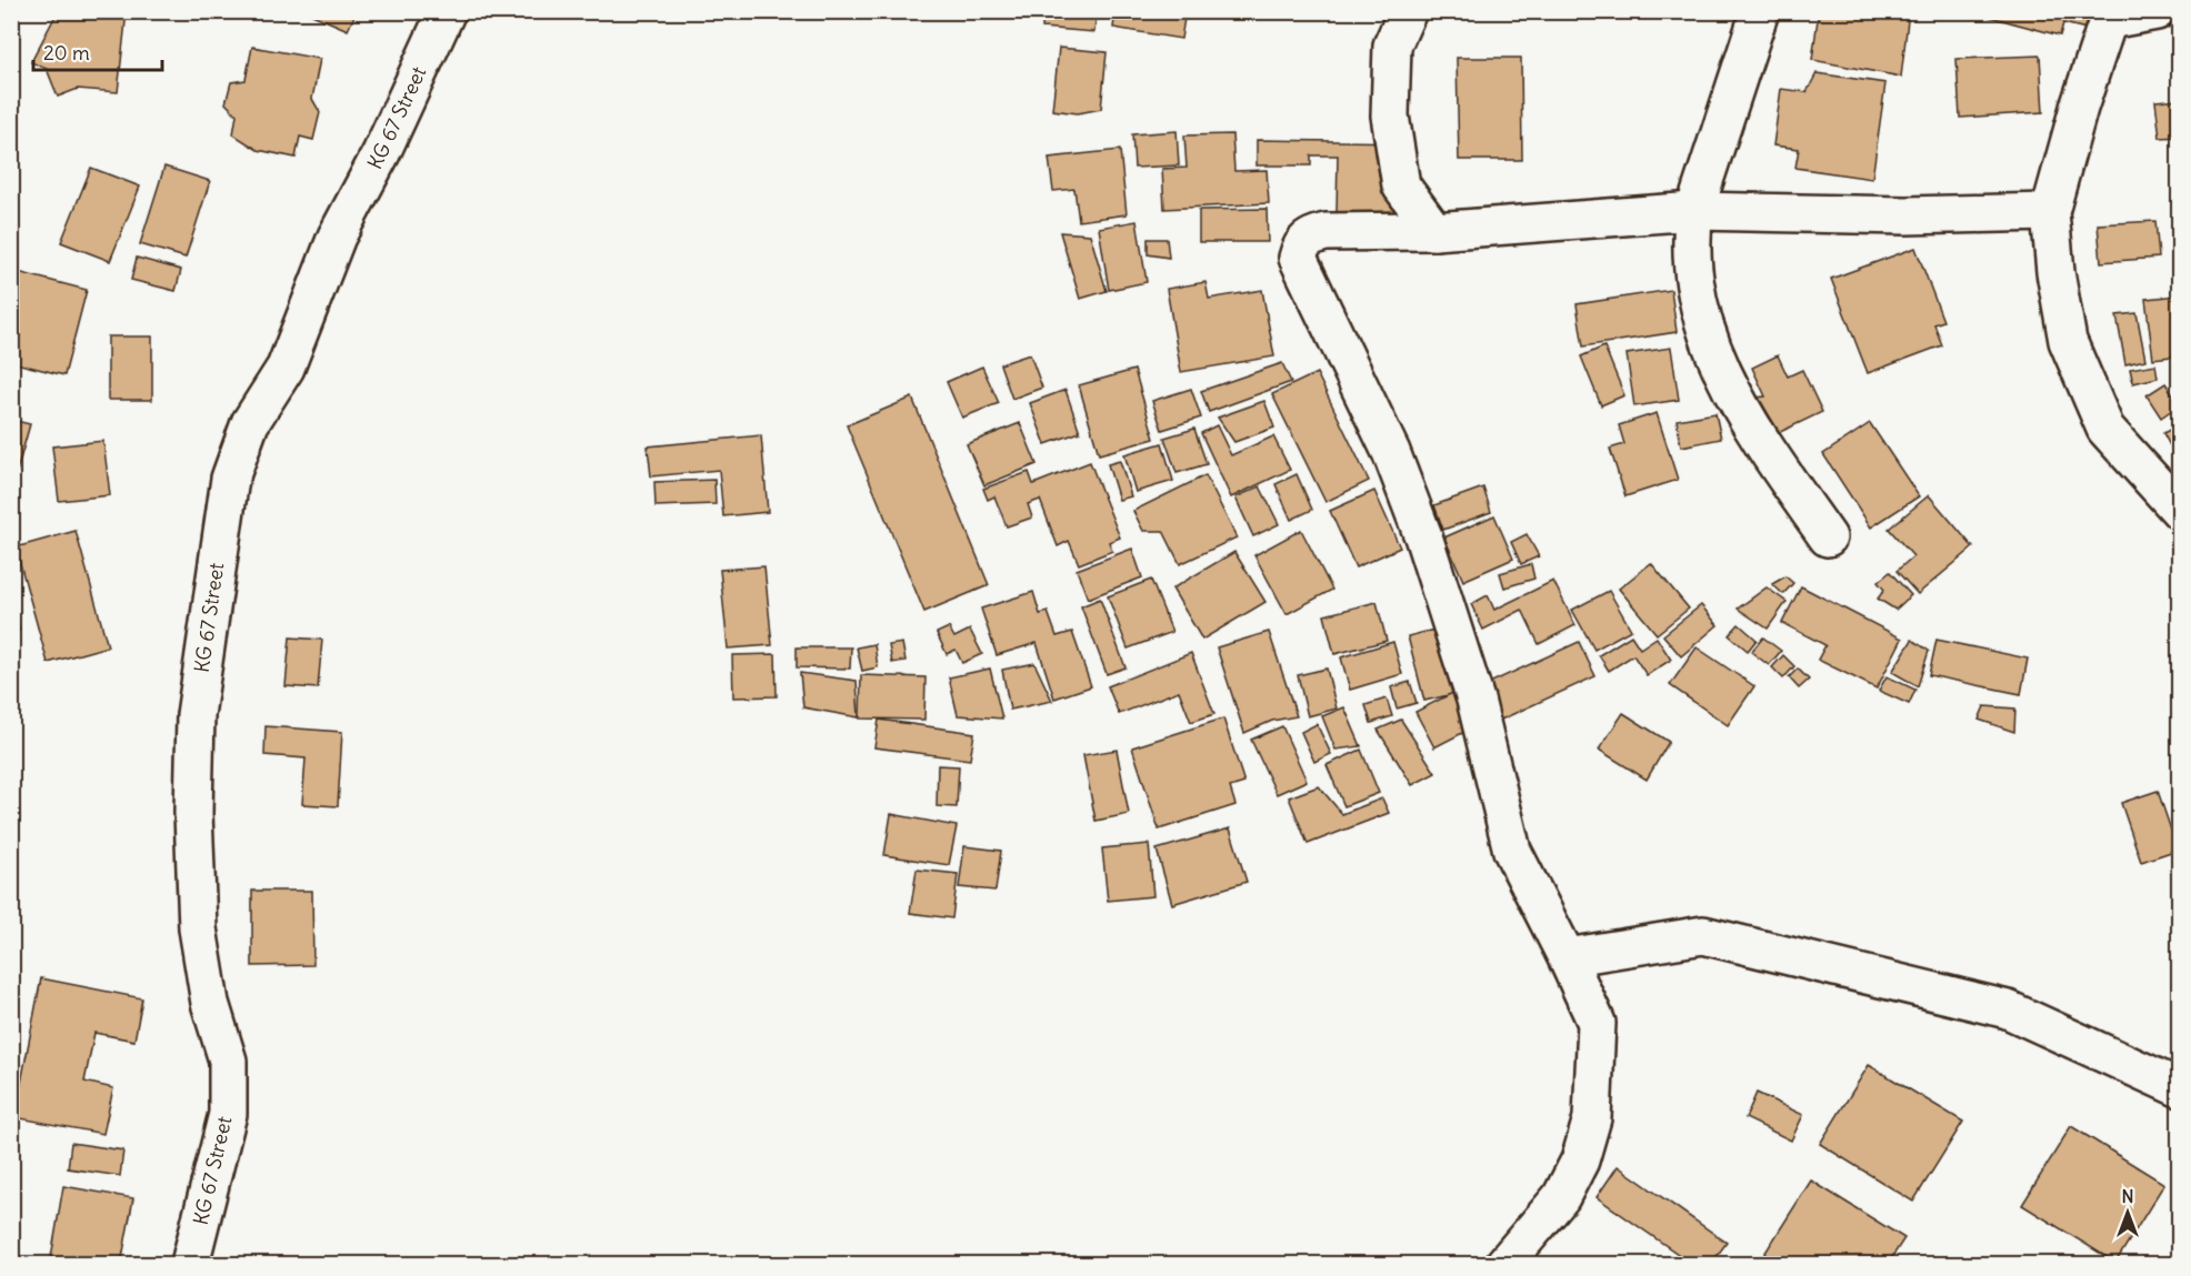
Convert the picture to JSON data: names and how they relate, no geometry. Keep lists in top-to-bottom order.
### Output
{
  "streets": {
    "street": ["KG 67 Street"]
  },
  "scale_bar": "20 m",
  "north": "top"
}
